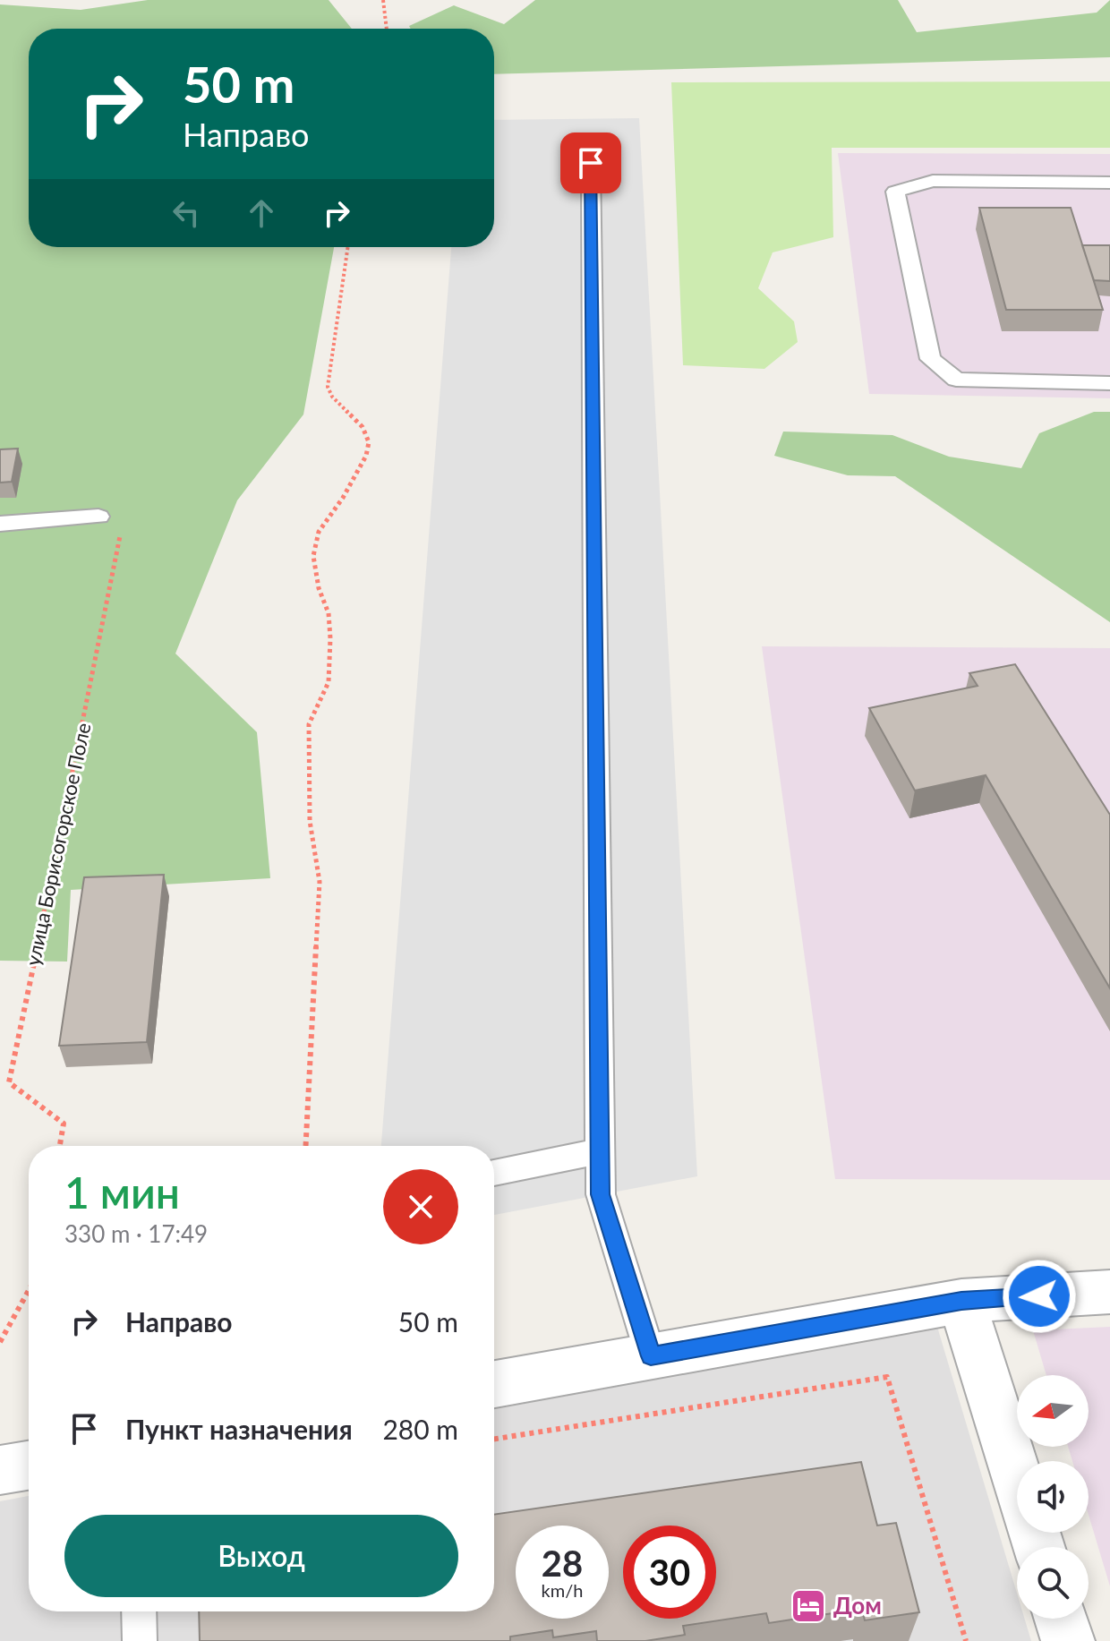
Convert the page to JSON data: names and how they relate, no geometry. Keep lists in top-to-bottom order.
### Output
{
  "streets": {
    "path": ["улица Борисогорское Поле"]
  },
  "places": {
    "hotel": ["Дом"]
  },
  "north": "left",
  "page": {
    "turn": ["50 m", "Направо"],
    "heading": ["1 мин", "330 m · 17:49"],
    "list": [
      {
        "name": "Направо",
        "value": "50 m"
      },
      {
        "name": "Пункт назначения",
        "value": "280 m"
      }
    ],
    "buttons": "Выход",
    "speed": "28 km/h",
    "limit": "30"
  }
}
